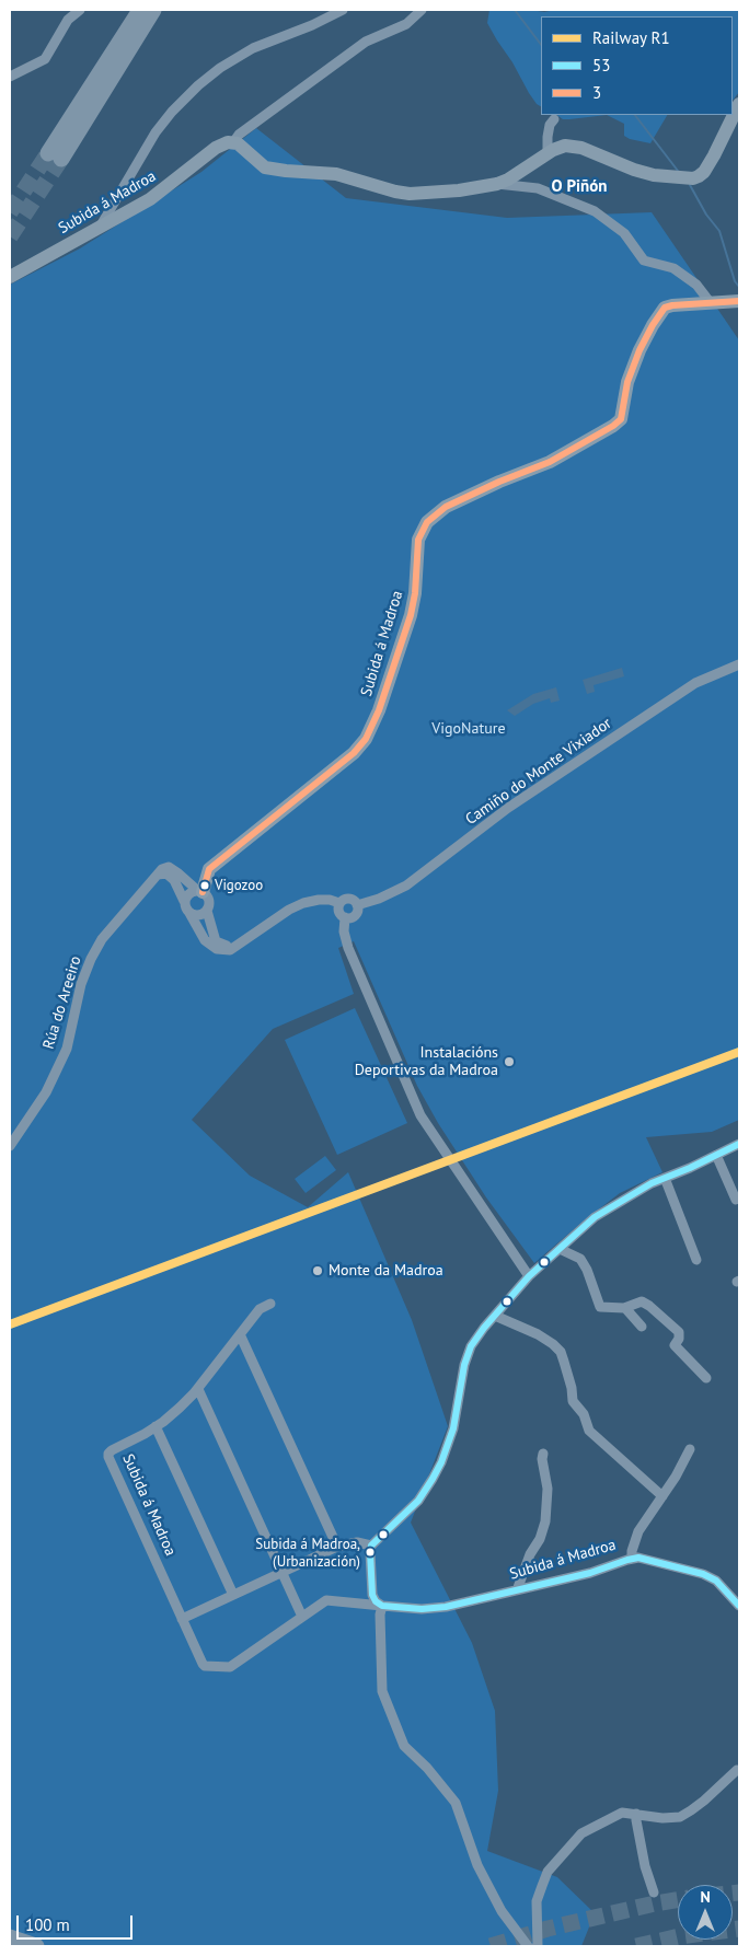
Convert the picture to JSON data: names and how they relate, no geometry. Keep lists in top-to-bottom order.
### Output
{
  "streets": {
    "street": ["Subida á Madroa", "Camiño do Monte Vixiador", "Rúa do Areeiro"]
  },
  "districts": ["O Piñón"],
  "parks": ["VigoNature"],
  "places": [
    "Vigozoo",
    "Instalacións Deportivas da Madroa",
    "Monte da Madroa",
    "Subida á Madroa, (Urbanización)"
  ],
  "lines": ["transit line 3", "rail line R1", "transit line 53"],
  "legend": ["Railway R1", "53", "3"],
  "scale_bar": "100 m",
  "north": "top"
}
